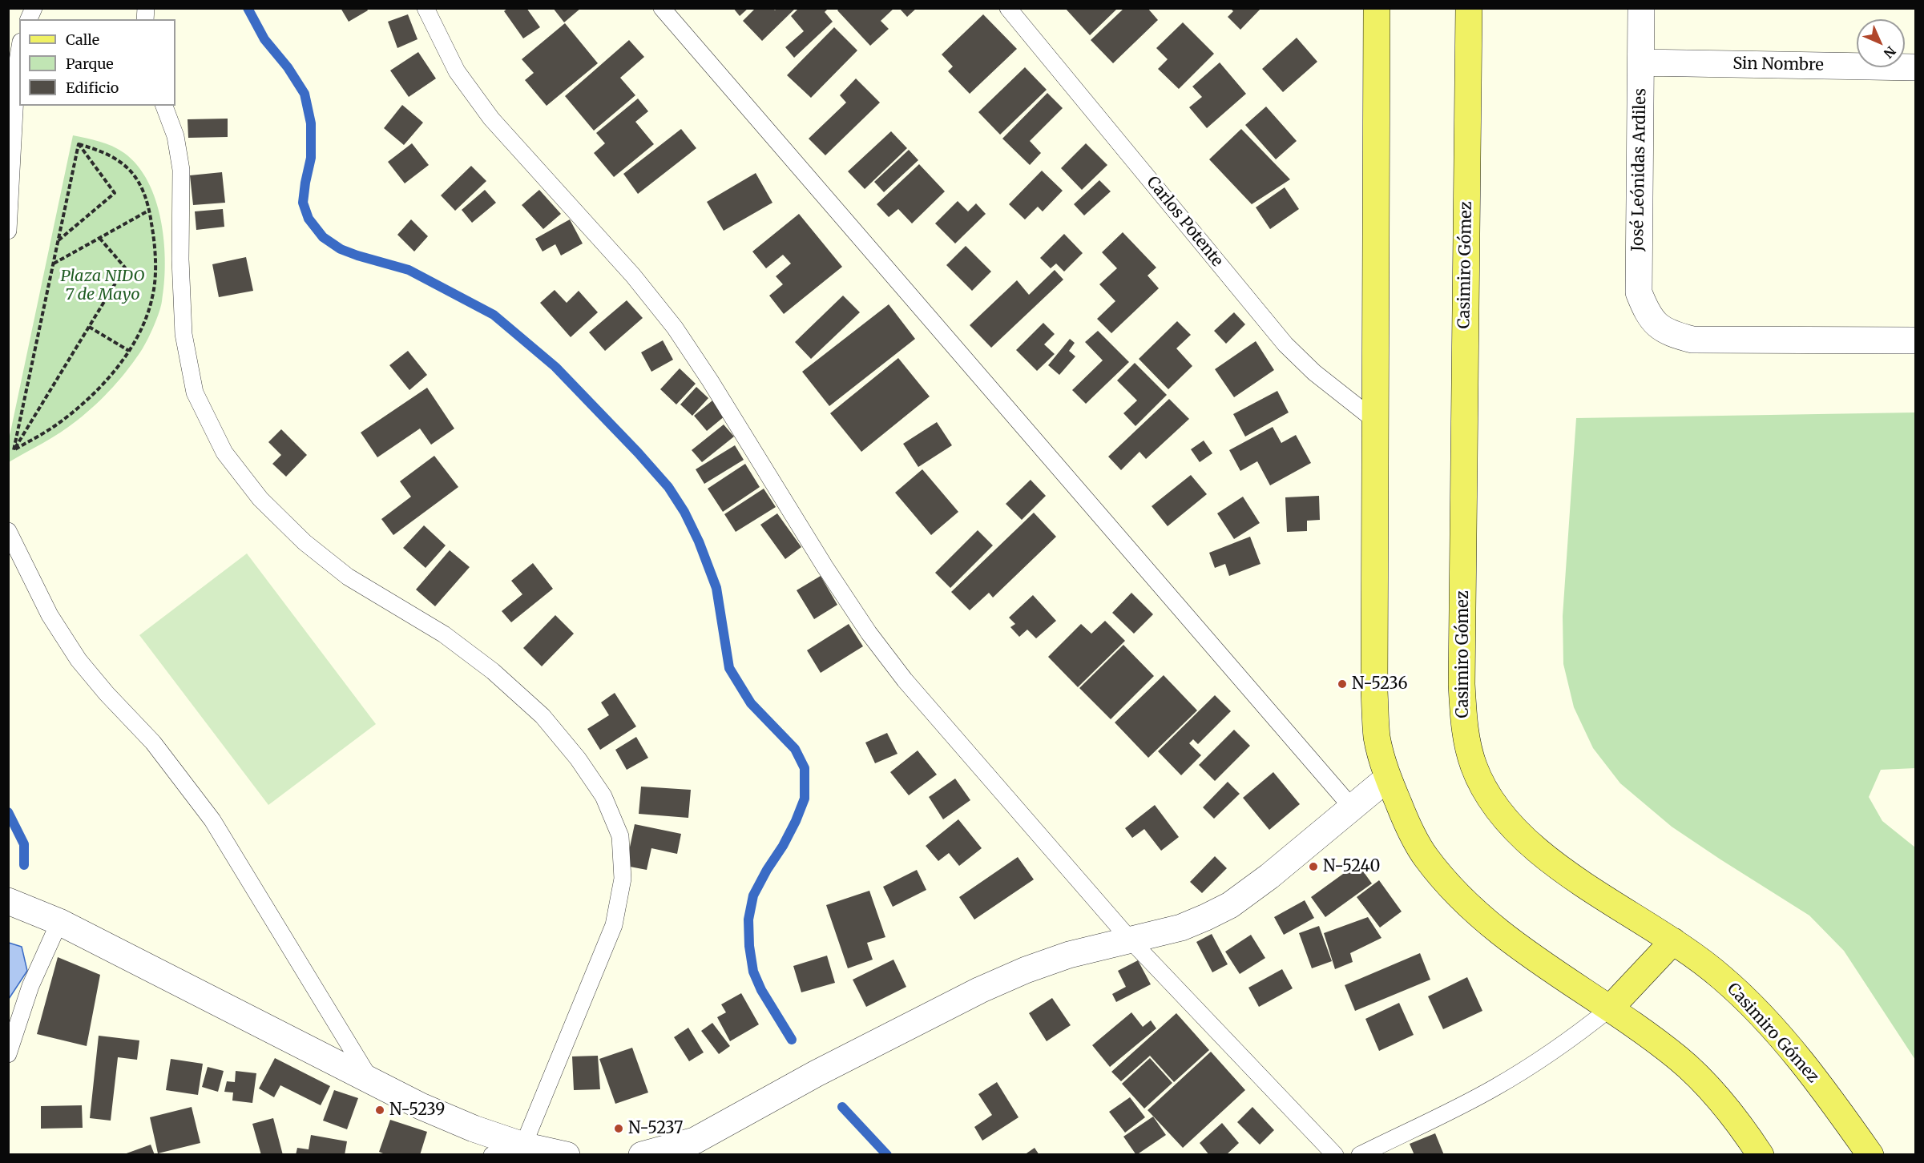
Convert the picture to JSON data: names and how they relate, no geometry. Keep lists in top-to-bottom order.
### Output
{
  "streets": {
    "main road": ["Casimiro Gómez"],
    "street": ["Sin Nombre", "José Leónidas Ardiles"],
    "lane": ["Carlos Potente"]
  },
  "crossings": [
    ["Sin Nombre", "José Leónidas Ardiles"]
  ],
  "parks": ["Plaza NIDO 7 de Mayo"],
  "places": [
    "N-5236",
    "N-5240",
    "N-5239",
    "N-5237"
  ],
  "legend": ["Calle", "Parque", "Edificio"],
  "north": "bottom right"
}
